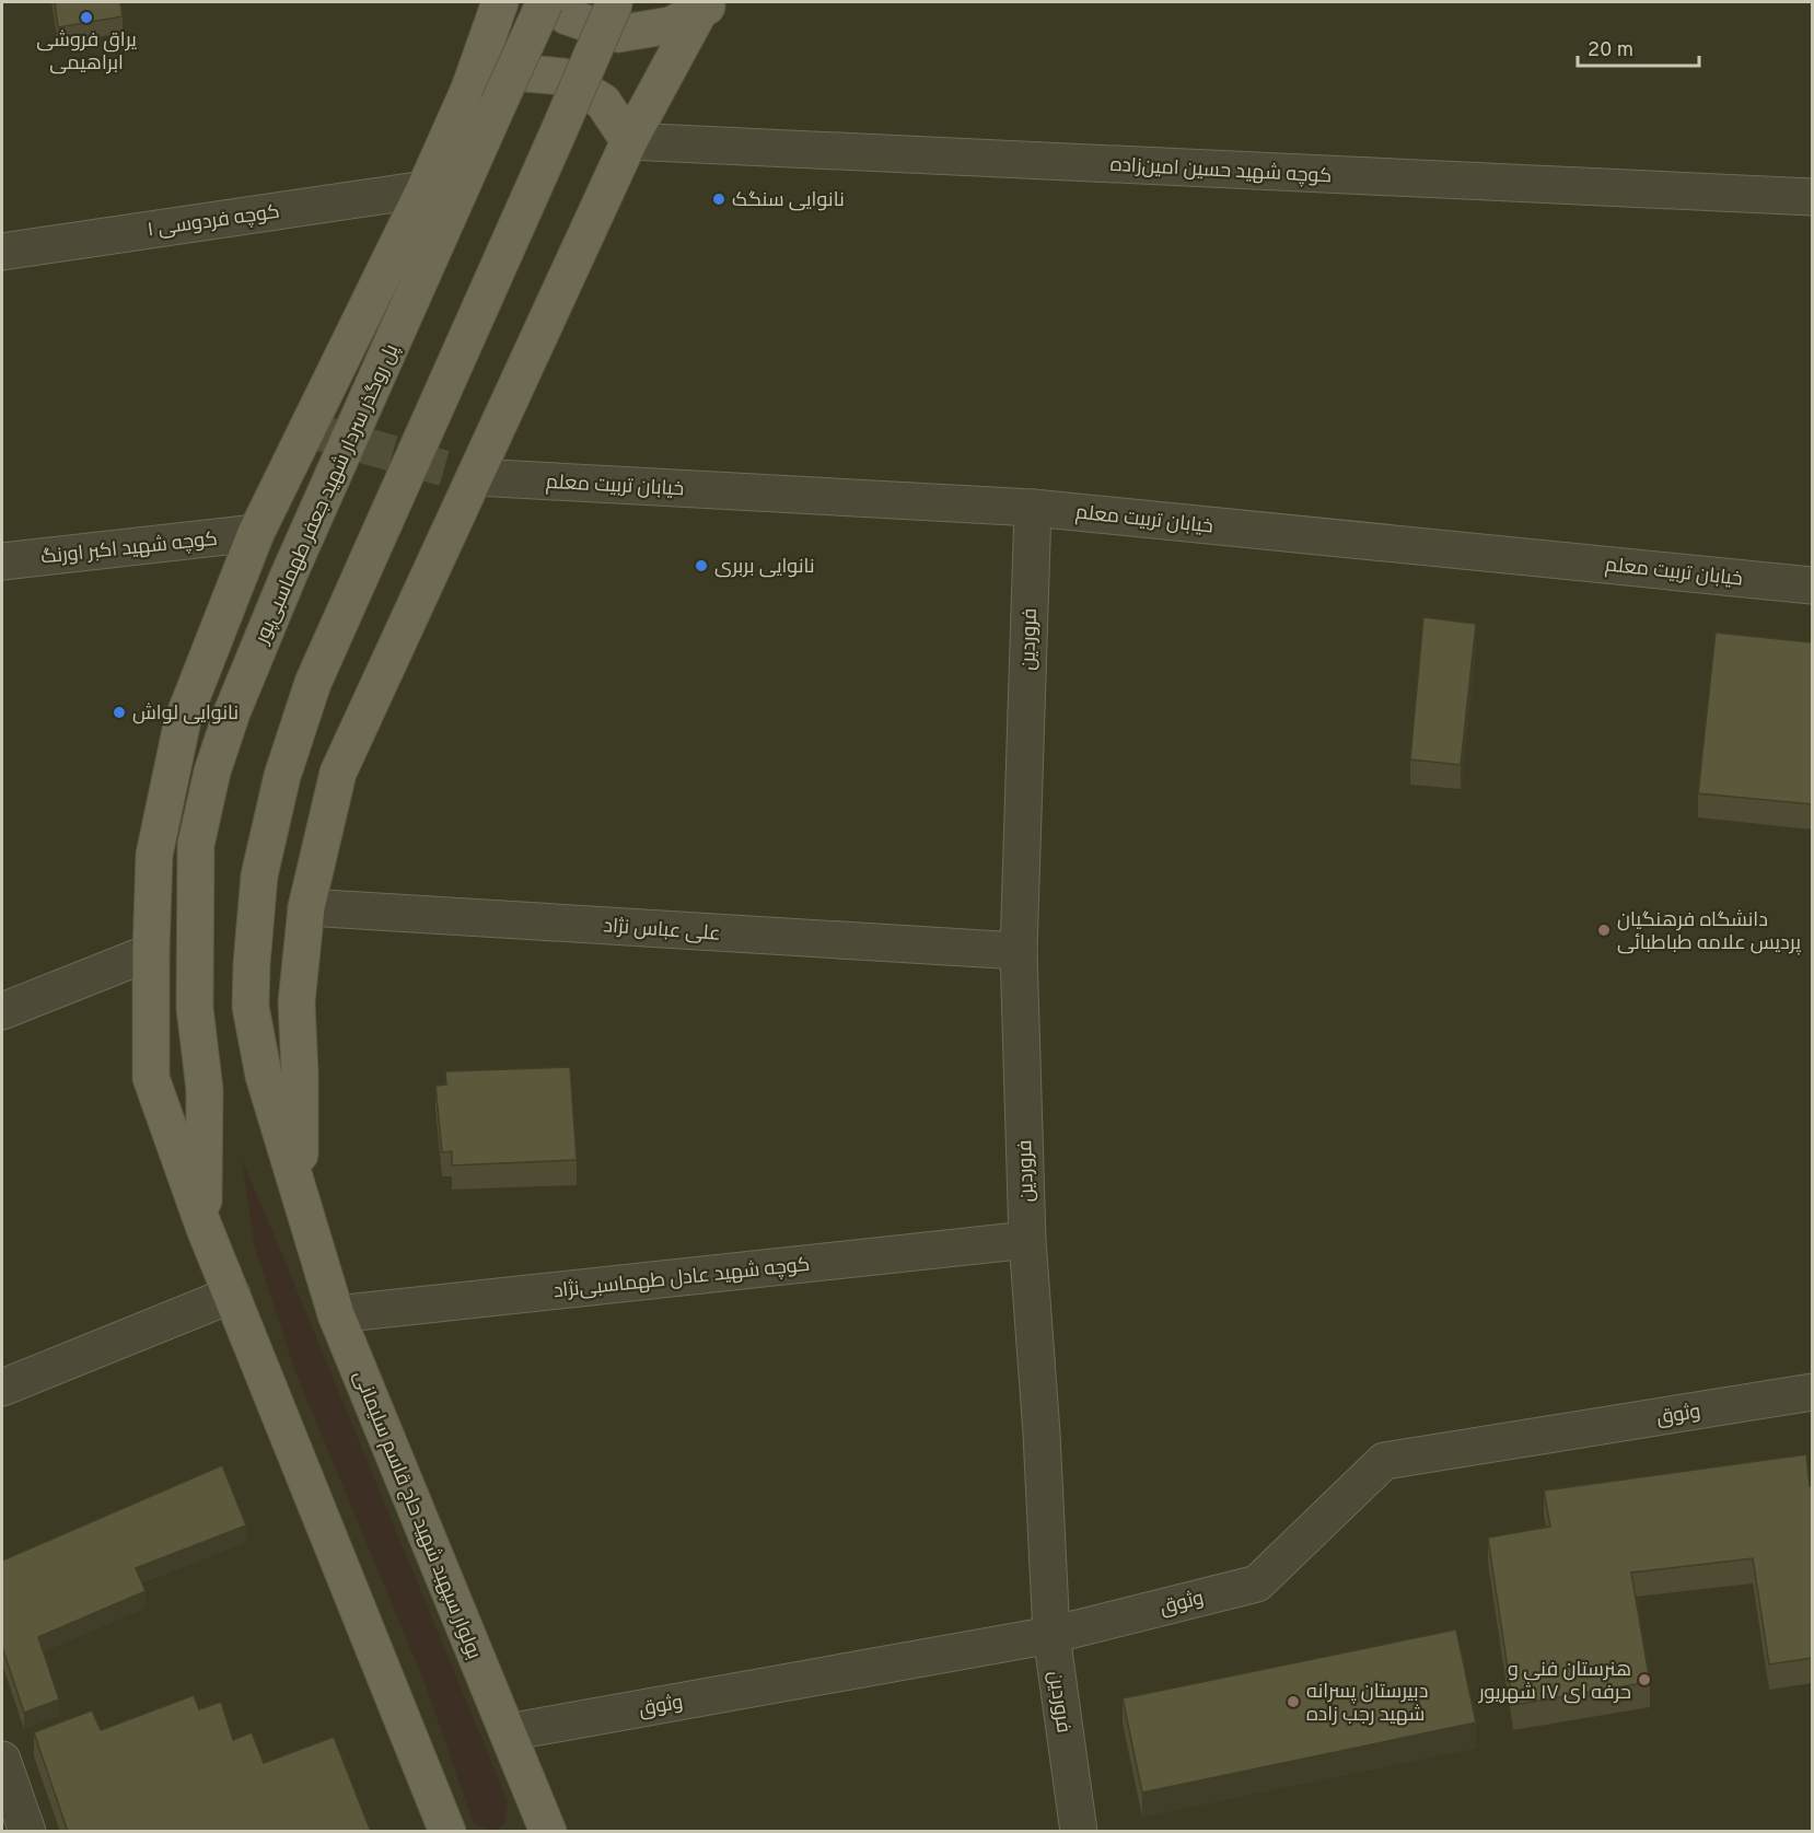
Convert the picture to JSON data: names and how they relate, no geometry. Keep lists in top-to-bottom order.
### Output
{
  "streets": {
    "main road": ["پل روگذر سردار شهید جعفر طهماسبی‌پور", "بولوار سپهبد شهید حاج قاسم سلیمانی"],
    "street": [
      "کوچه شهید حسین امین‌زاده",
      "کوچه فردوسی ۱",
      "خیابان تربیت معلم",
      "کوچه شهید اکبر اورنگ",
      "فروردین",
      "علی عباس نژاد",
      "کوچه شهید عادل طهماسبی‌نژاد",
      "وثوق"
    ]
  },
  "crossings": [
    ["خیابان تربیت معلم", "فروردین"],
    ["فروردین", "علی عباس نژاد"],
    ["فروردین", "کوچه شهید عادل طهماسبی‌نژاد"],
    ["فروردین", "وثوق"],
    ["کوچه شهید عادل طهماسبی‌نژاد", "بولوار سپهبد شهید حاج قاسم سلیمانی"],
    ["وثوق", "بولوار سپهبد شهید حاج قاسم سلیمانی"]
  ],
  "places": [
    "یراق فروشی ابراهیمی",
    "نانوایی سنگک",
    "نانوایی بربری",
    "نانوایی لواش",
    "دانشگاه فرهنگیان پردیس علامه طباطبائی",
    "هنرستان فنی و حرفه ای ۱۷ شهریور",
    "دبیرستان پسرانه شهید رجب زاده"
  ],
  "scale_bar": "20 m"
}
